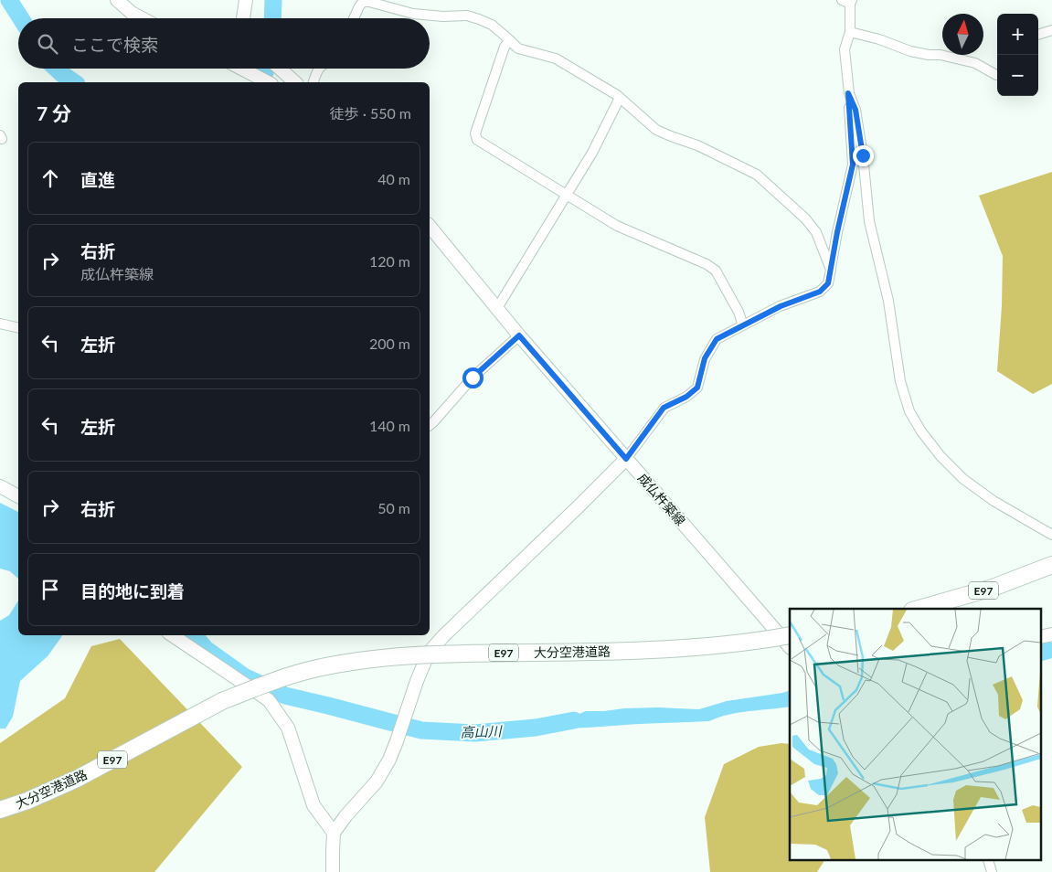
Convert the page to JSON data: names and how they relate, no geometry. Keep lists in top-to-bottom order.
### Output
{
  "streets": {
    "highway": ["E97", "大分空港道路"],
    "street": ["成仏杵築線"]
  },
  "water": ["高山川"],
  "north": "top",
  "page": {
    "map_buttons": ["+", "−"],
    "search": "ここで検索",
    "heading": ["7 分", "徒歩 · 550 m"],
    "list": [
      ["直進", "40 m"],
      ["右折", "成仏杵築線", "120 m"],
      ["左折", "200 m"],
      ["左折", "140 m"],
      ["右折", "50 m"],
      "目的地に到着"
    ]
  }
}
